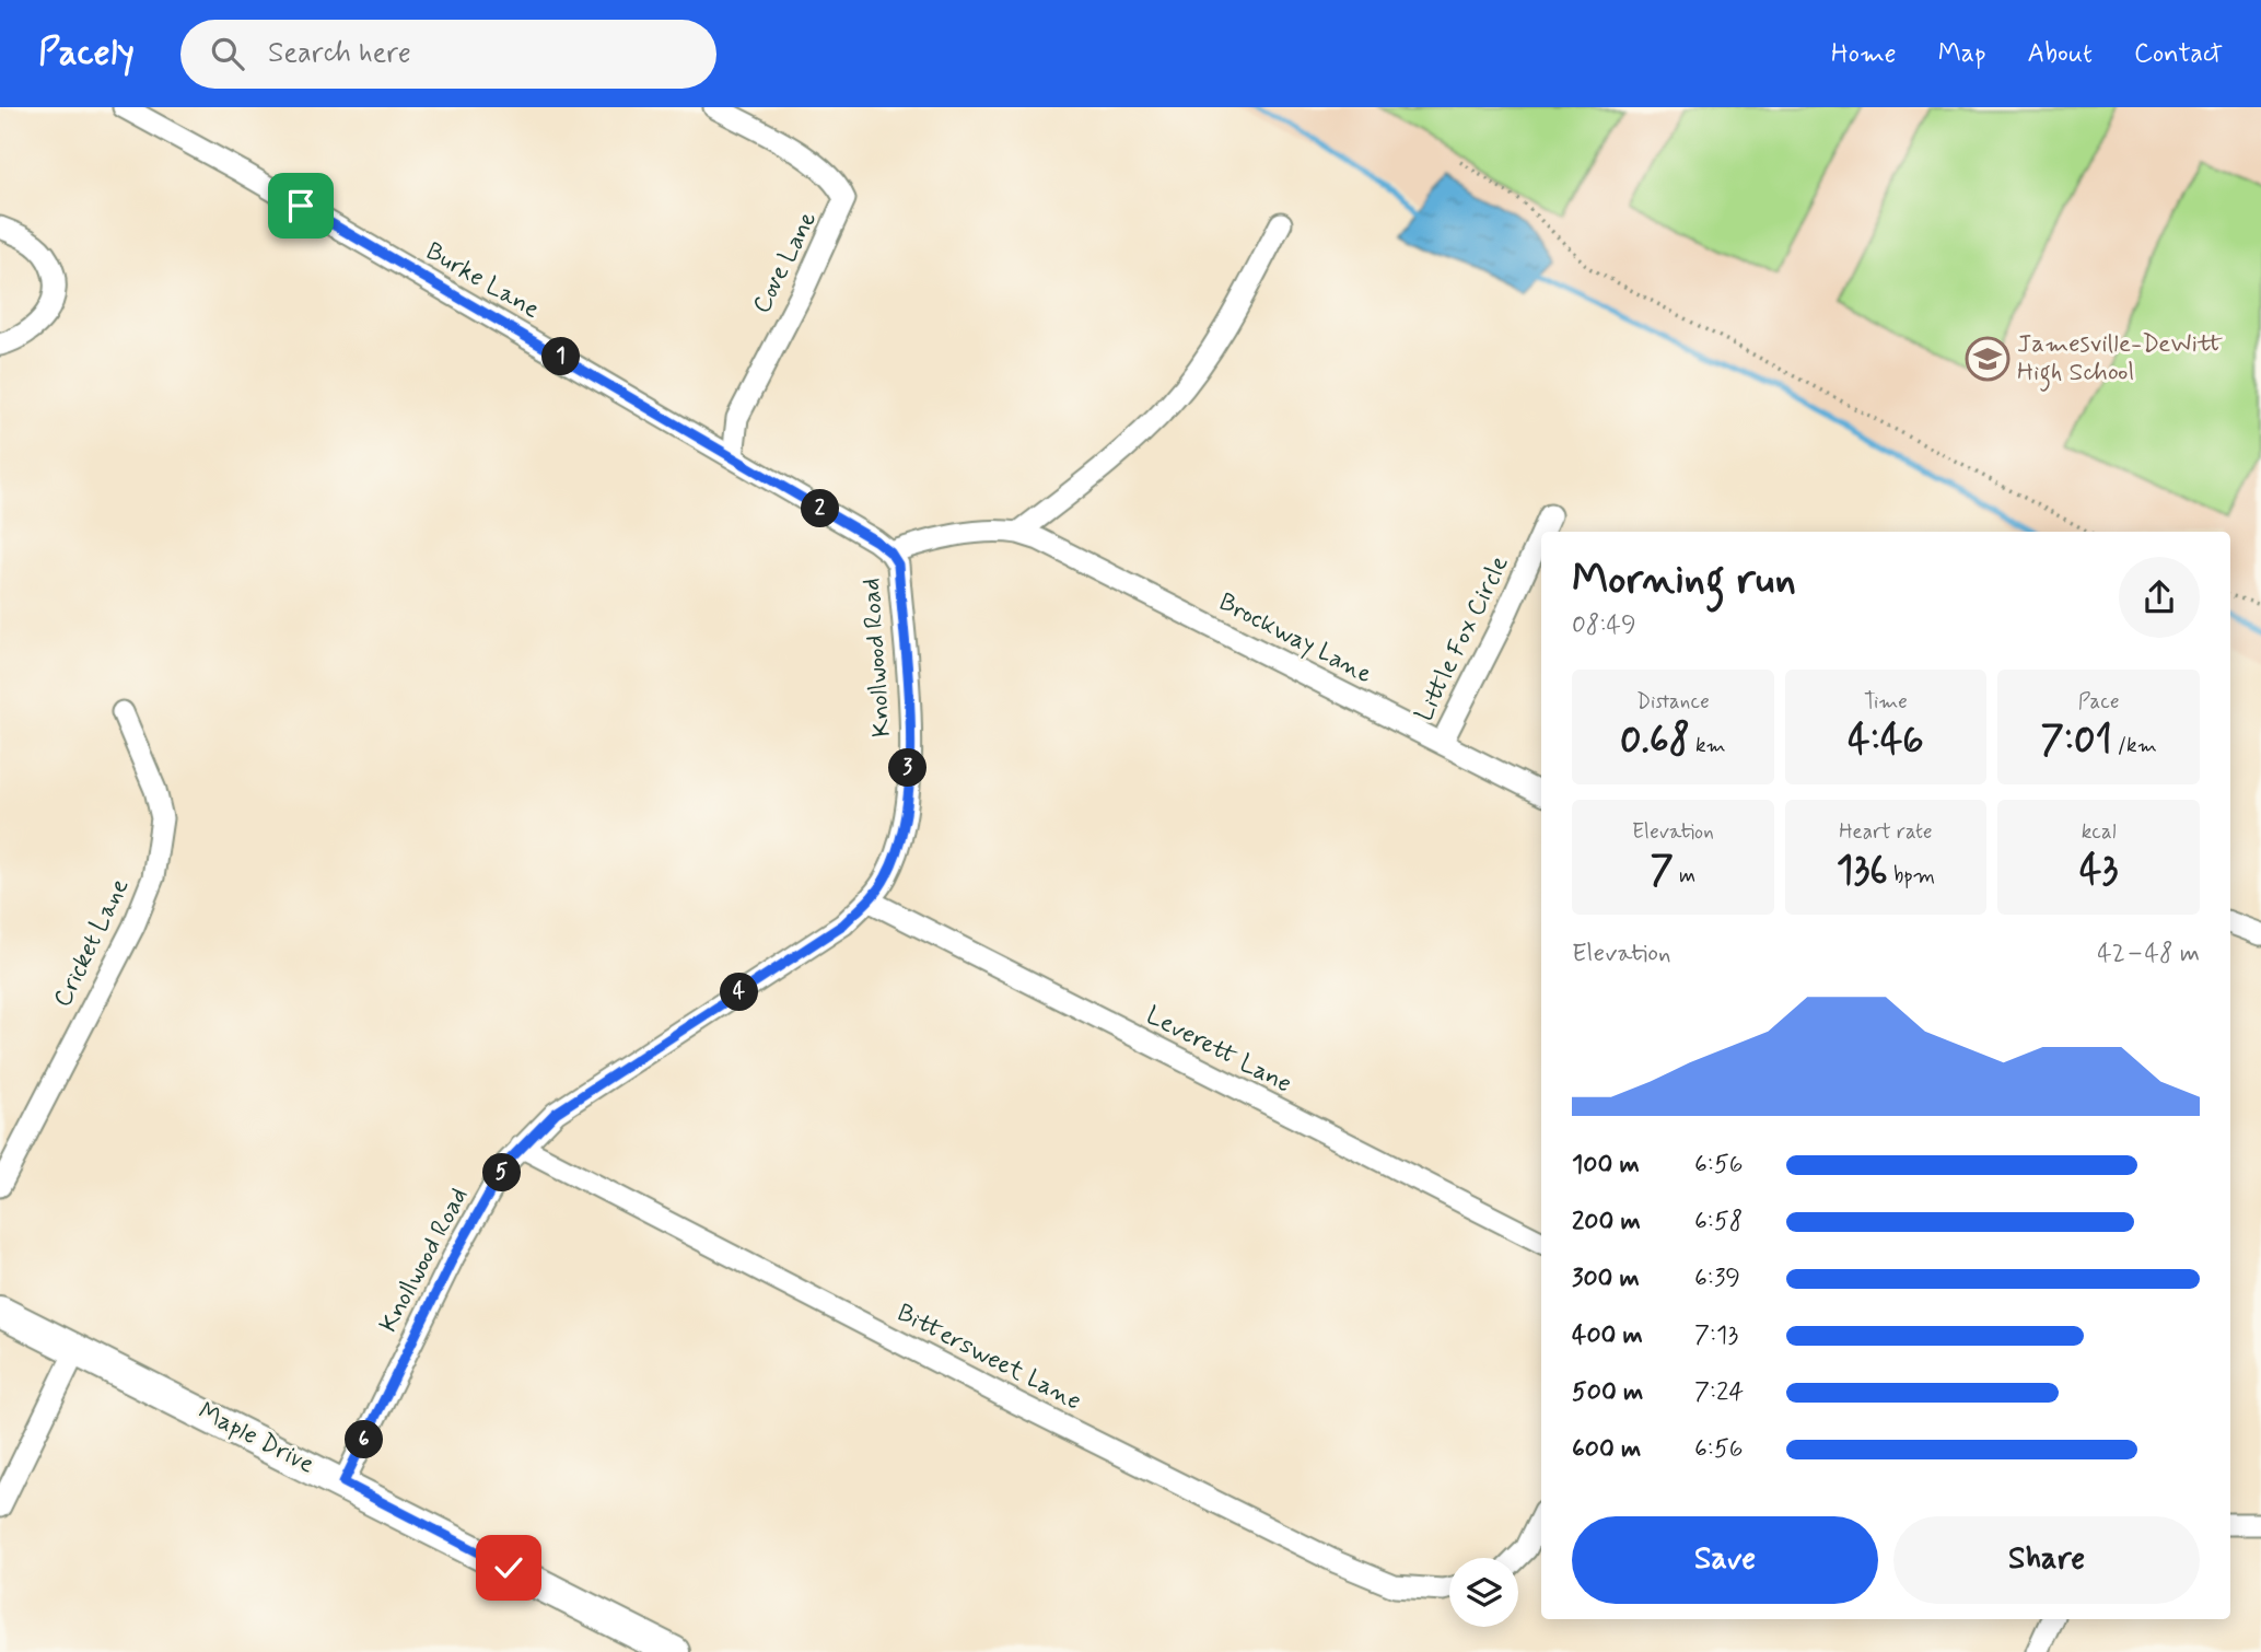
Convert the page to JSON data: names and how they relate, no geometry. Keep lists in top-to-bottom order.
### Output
{
  "streets": {
    "street": [
      "Cove Lane",
      "Burke Lane",
      "Brockway Lane",
      "Little Fox Circle",
      "Knollwood Road",
      "Cricket Lane",
      "Leverett Lane",
      "Bittersweet Lane",
      "Maple Drive"
    ]
  },
  "crossings": [
    ["Cove Lane", "Burke Lane"],
    ["Burke Lane", "Knollwood Road"],
    ["Brockway Lane", "Little Fox Circle"],
    ["Brockway Lane", "Knollwood Road"],
    ["Knollwood Road", "Leverett Lane"],
    ["Knollwood Road", "Bittersweet Lane"],
    ["Knollwood Road", "Maple Drive"]
  ],
  "places": {
    "school or university": ["Jamesville-DeWitt High School"]
  },
  "page": {
    "header": "Pacely",
    "search": "Search here",
    "nav": [
      "Home",
      "Map",
      "About",
      "Contact"
    ],
    "pins": [
      "1",
      "2",
      "3",
      "4",
      "5",
      "6"
    ],
    "heading": ["Morning run", "08:49"],
    "stats": [
      ["Distance", "0.68 km"],
      ["Time", "4:46"],
      ["Pace", "7:01 /km"],
      ["Elevation", "7 m"],
      ["Heart rate", "136 bpm"],
      ["kcal", "43"]
    ],
    "chart": ["Elevation", "42–48 m"],
    "list": [
      {
        "name": "100 m",
        "note": "6:56"
      },
      {
        "name": "200 m",
        "note": "6:58"
      },
      {
        "name": "300 m",
        "note": "6:39"
      },
      {
        "name": "400 m",
        "note": "7:13"
      },
      {
        "name": "500 m",
        "note": "7:24"
      },
      {
        "name": "600 m",
        "note": "6:56"
      }
    ],
    "buttons": ["Save", "Share"]
  }
}
